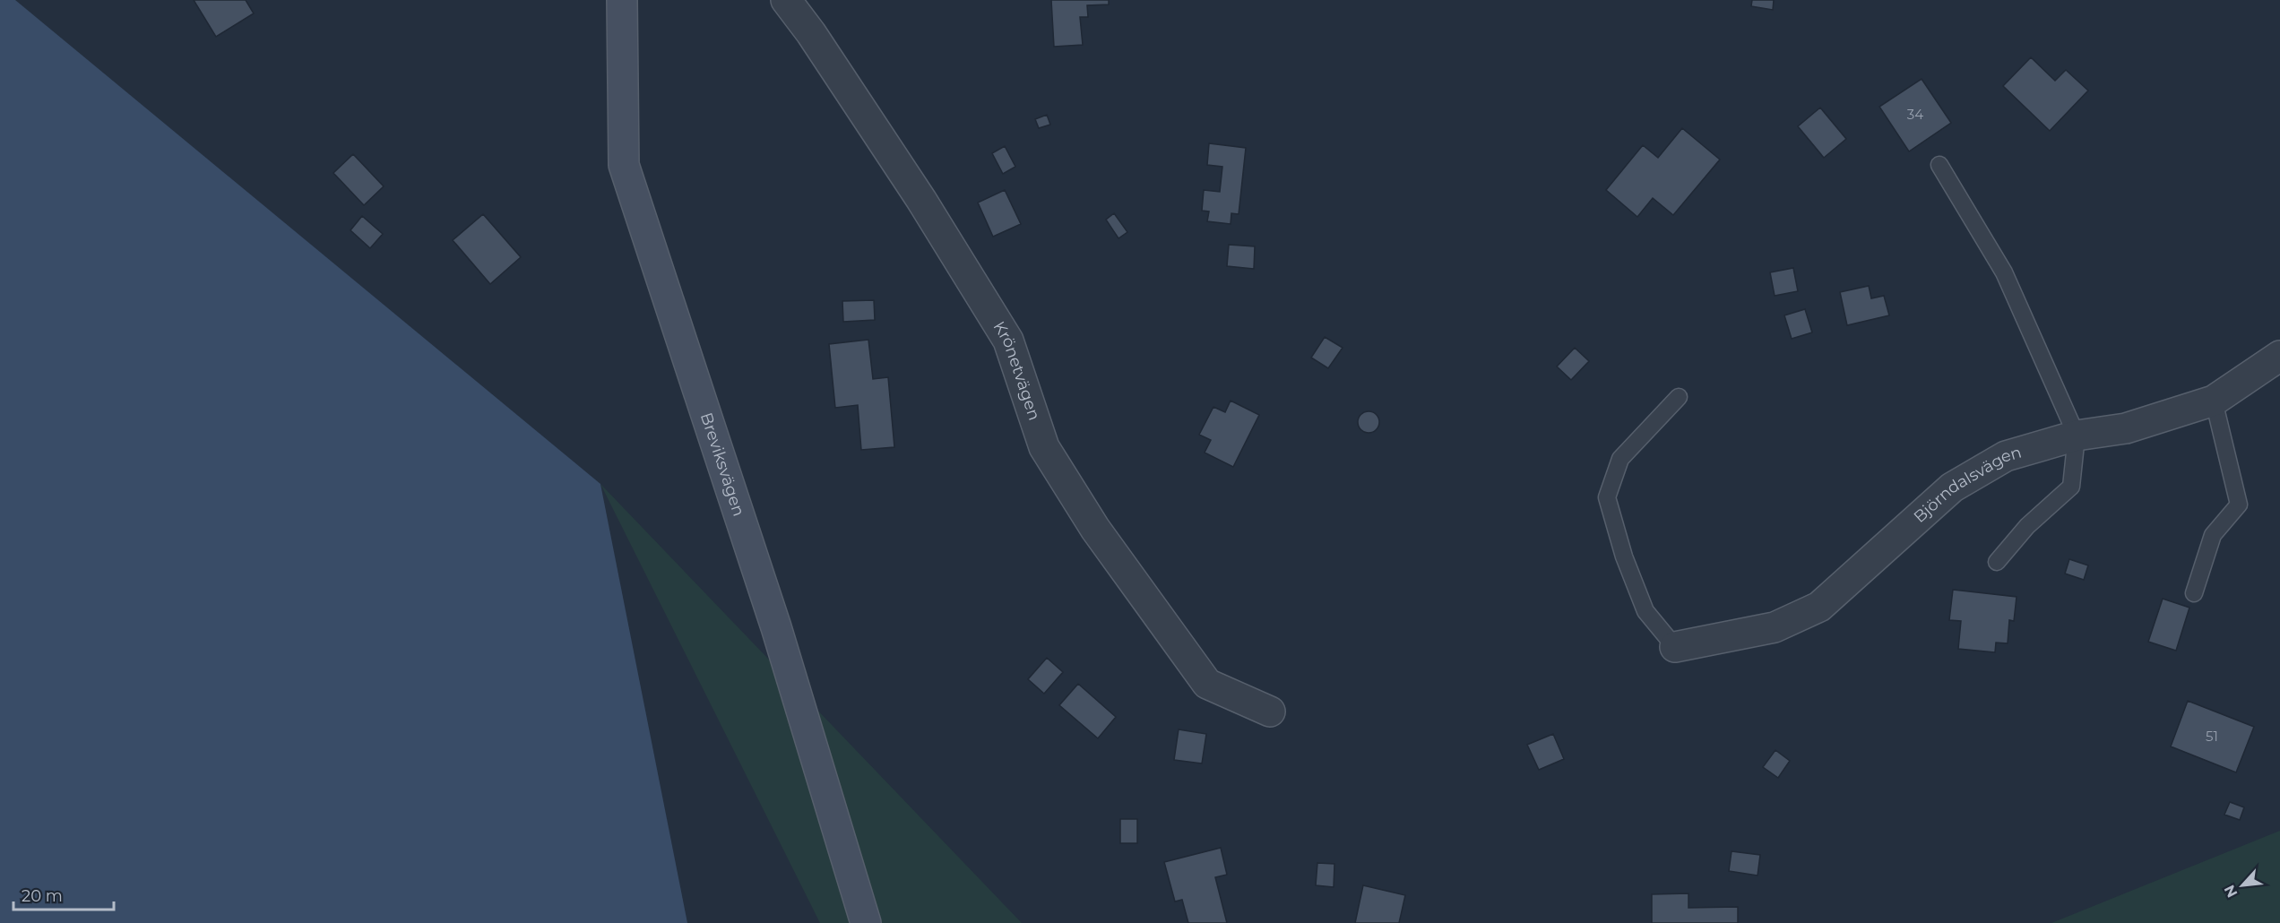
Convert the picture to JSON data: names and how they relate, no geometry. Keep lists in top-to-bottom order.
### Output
{
  "streets": {
    "main road": ["Breviksvägen"],
    "street": ["Krönetvägen", "Björndalsvägen"]
  },
  "house_numbers": ["34", "51"],
  "scale_bar": "20 m",
  "north": "bottom left"
}
